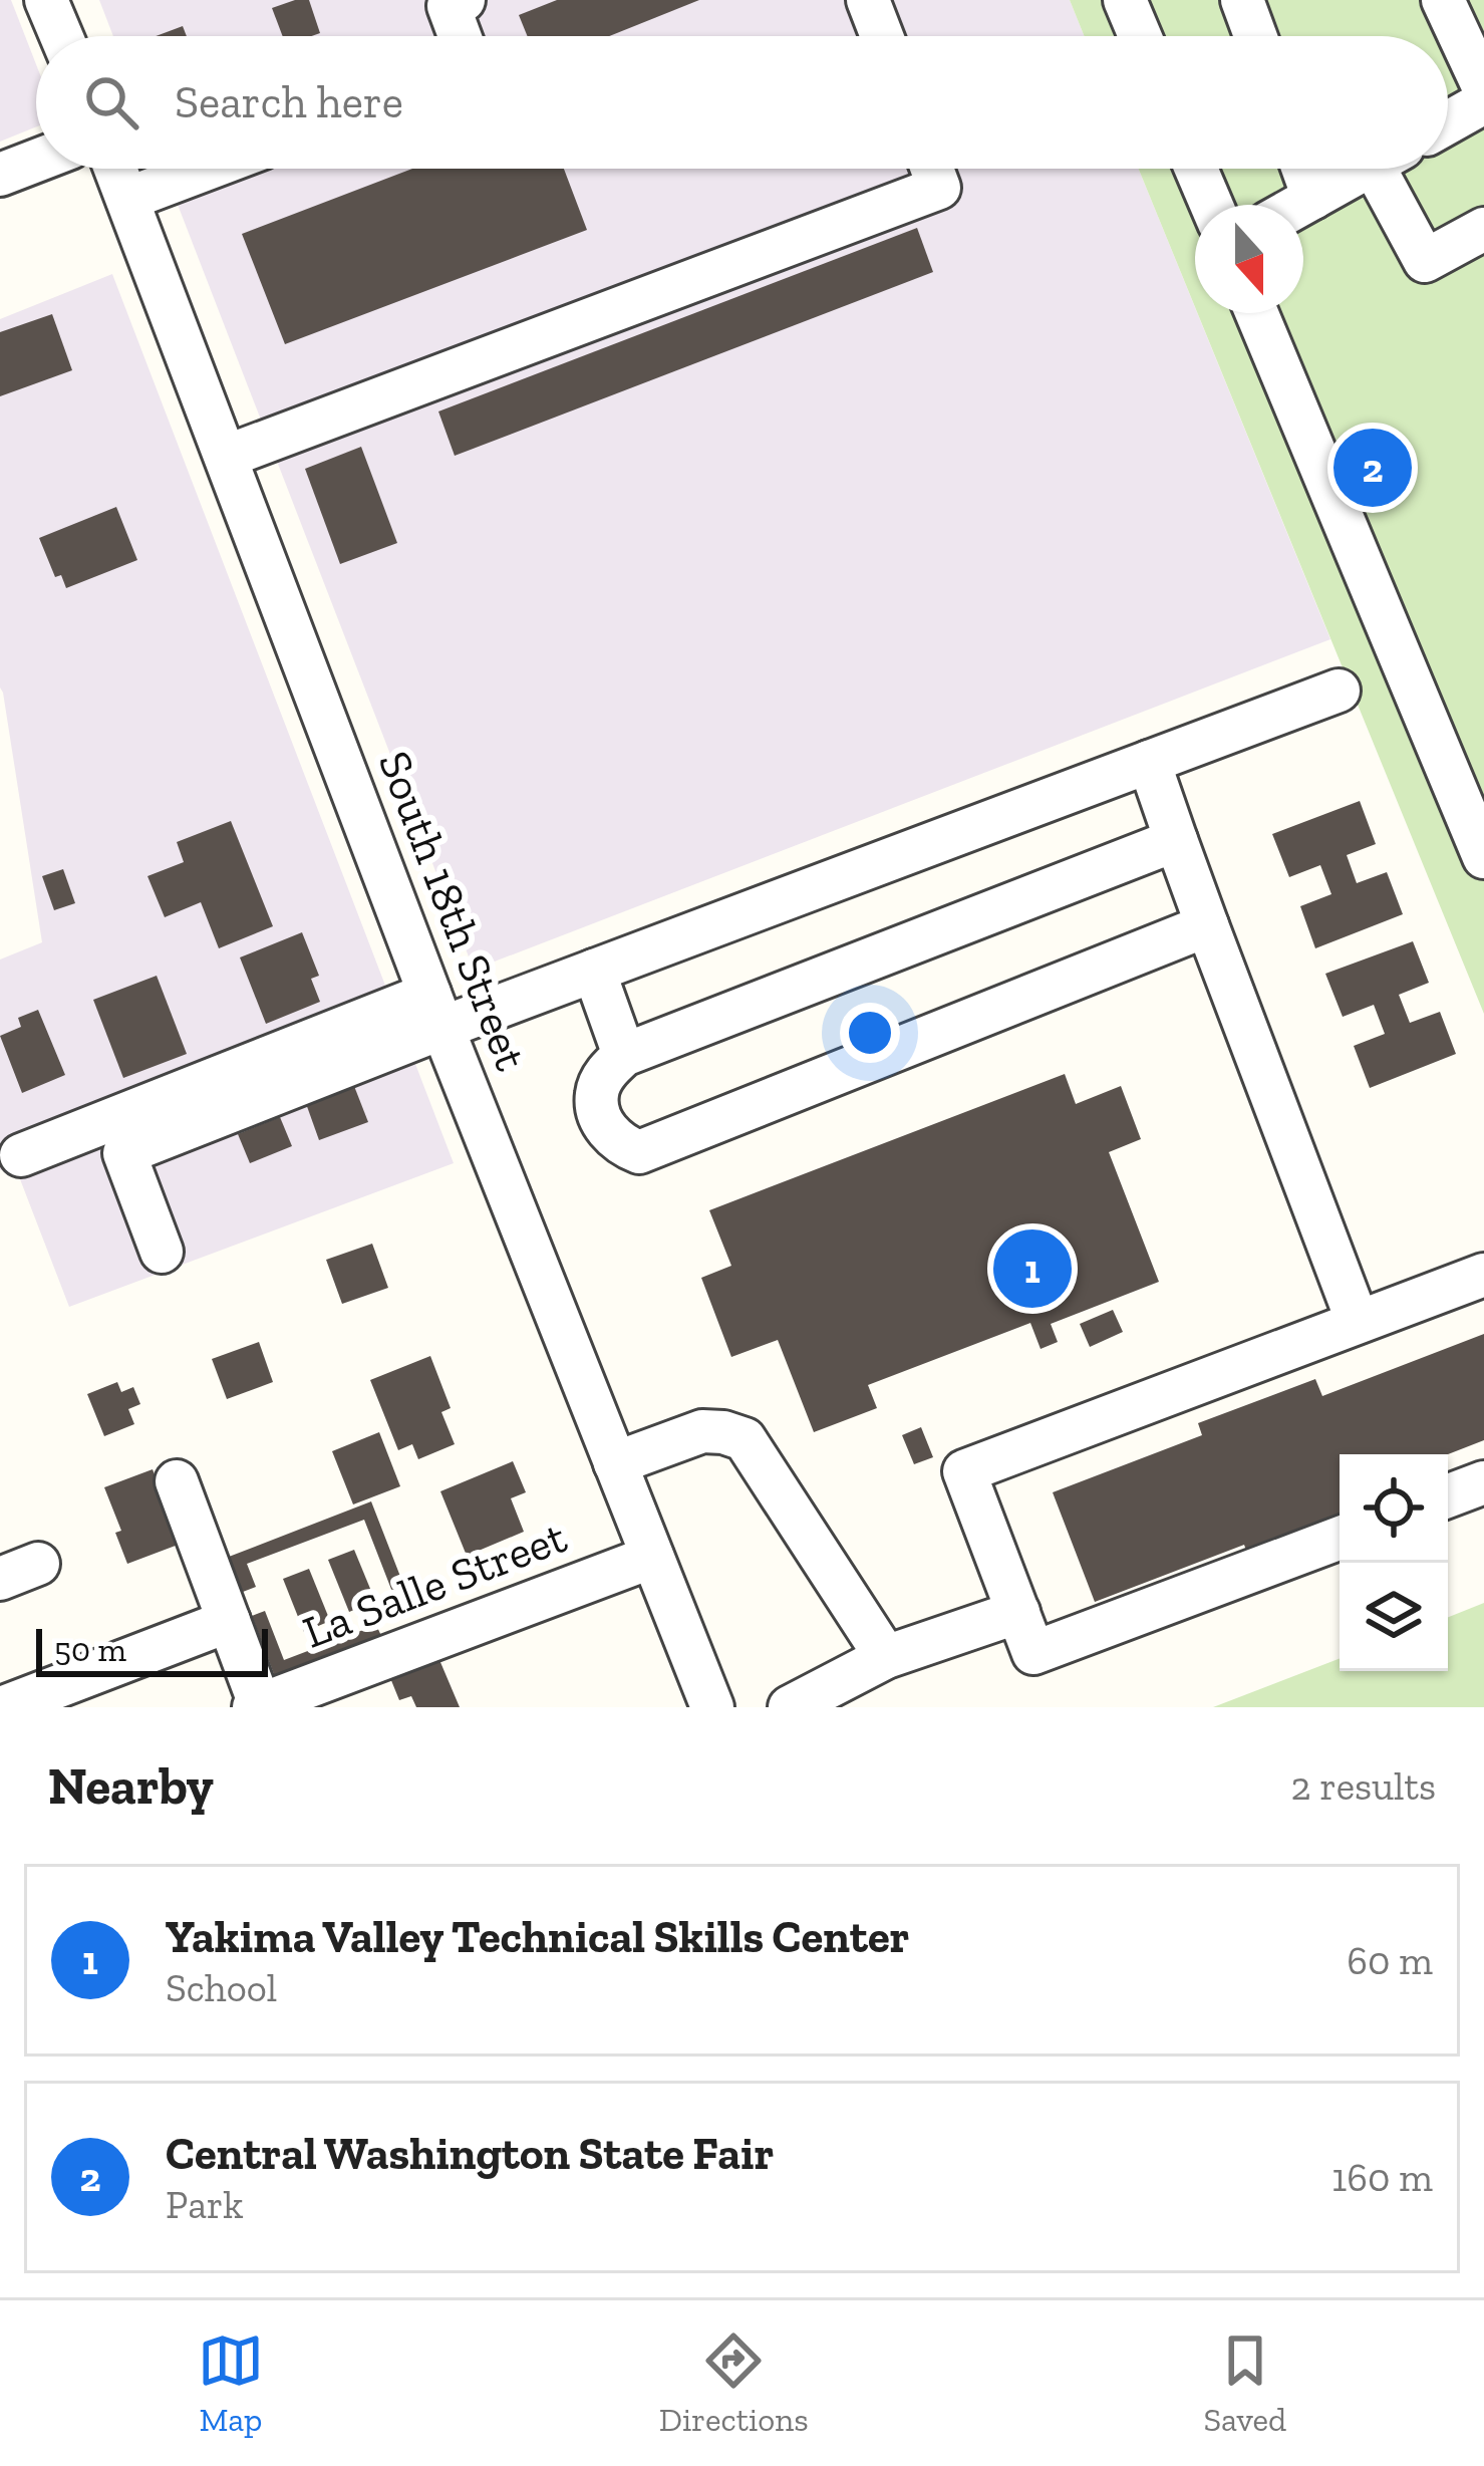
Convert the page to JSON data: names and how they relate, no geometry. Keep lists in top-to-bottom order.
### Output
{
  "streets": {
    "street": ["South 18th Street", "La Salle Street"]
  },
  "crossings": [
    ["South 18th Street", "La Salle Street"]
  ],
  "scale_bar": "50 m",
  "north": "bottom",
  "page": {
    "search": "Search here",
    "pins": ["2", "1"],
    "scale": "50 m",
    "heading": ["Nearby", "2 results"],
    "list": [
      {
        "mark": "1",
        "name": "Yakima Valley Technical Skills Center",
        "note": "School",
        "value": "60 m"
      },
      {
        "mark": "2",
        "name": "Central Washington State Fair",
        "note": "Park",
        "value": "160 m"
      }
    ],
    "nav": ["Map", "Directions", "Saved"]
  }
}
